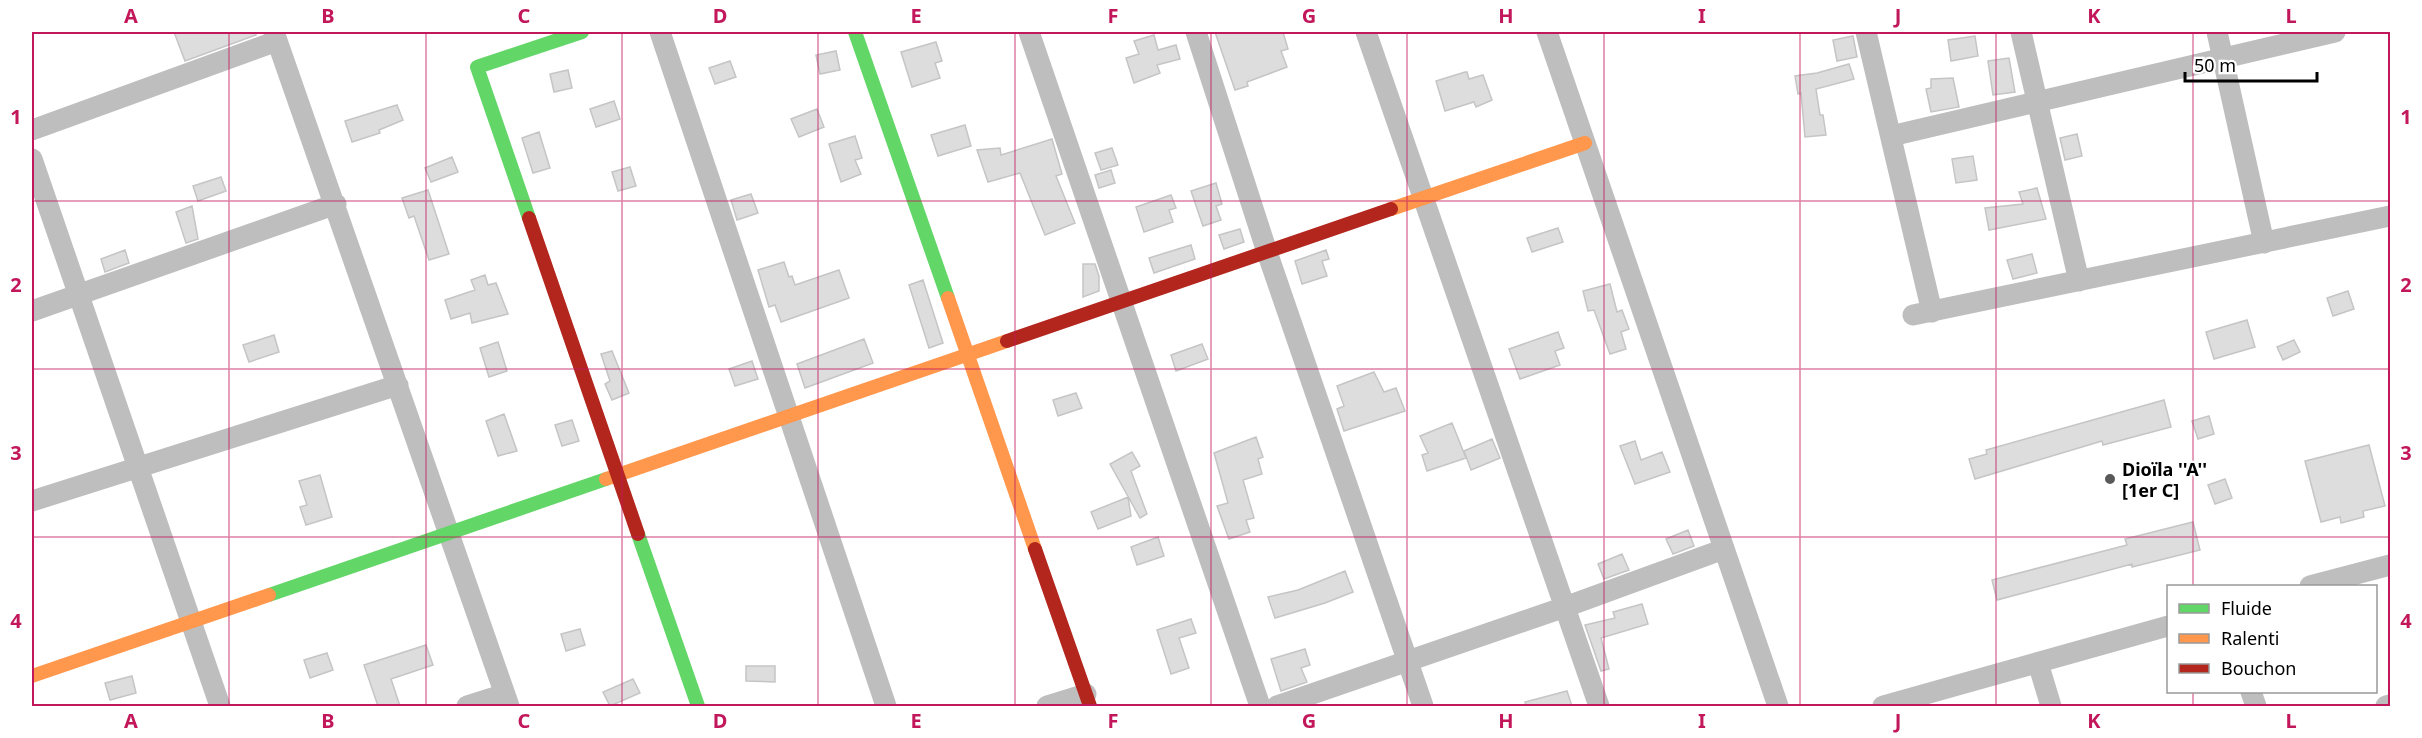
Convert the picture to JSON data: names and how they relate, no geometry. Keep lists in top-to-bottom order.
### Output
{
  "places": ["Dioïla ''A'' [1er C]"],
  "legend": ["Fluide", "Ralenti", "Bouchon"],
  "scale_bar": "50 m",
  "grid": {
    "columns": [
      "A",
      "B",
      "C",
      "D",
      "E",
      "F",
      "G",
      "H",
      "I",
      "J",
      "K",
      "L"
    ],
    "rows": [
      "1",
      "2",
      "3",
      "4"
    ]
  }
}
